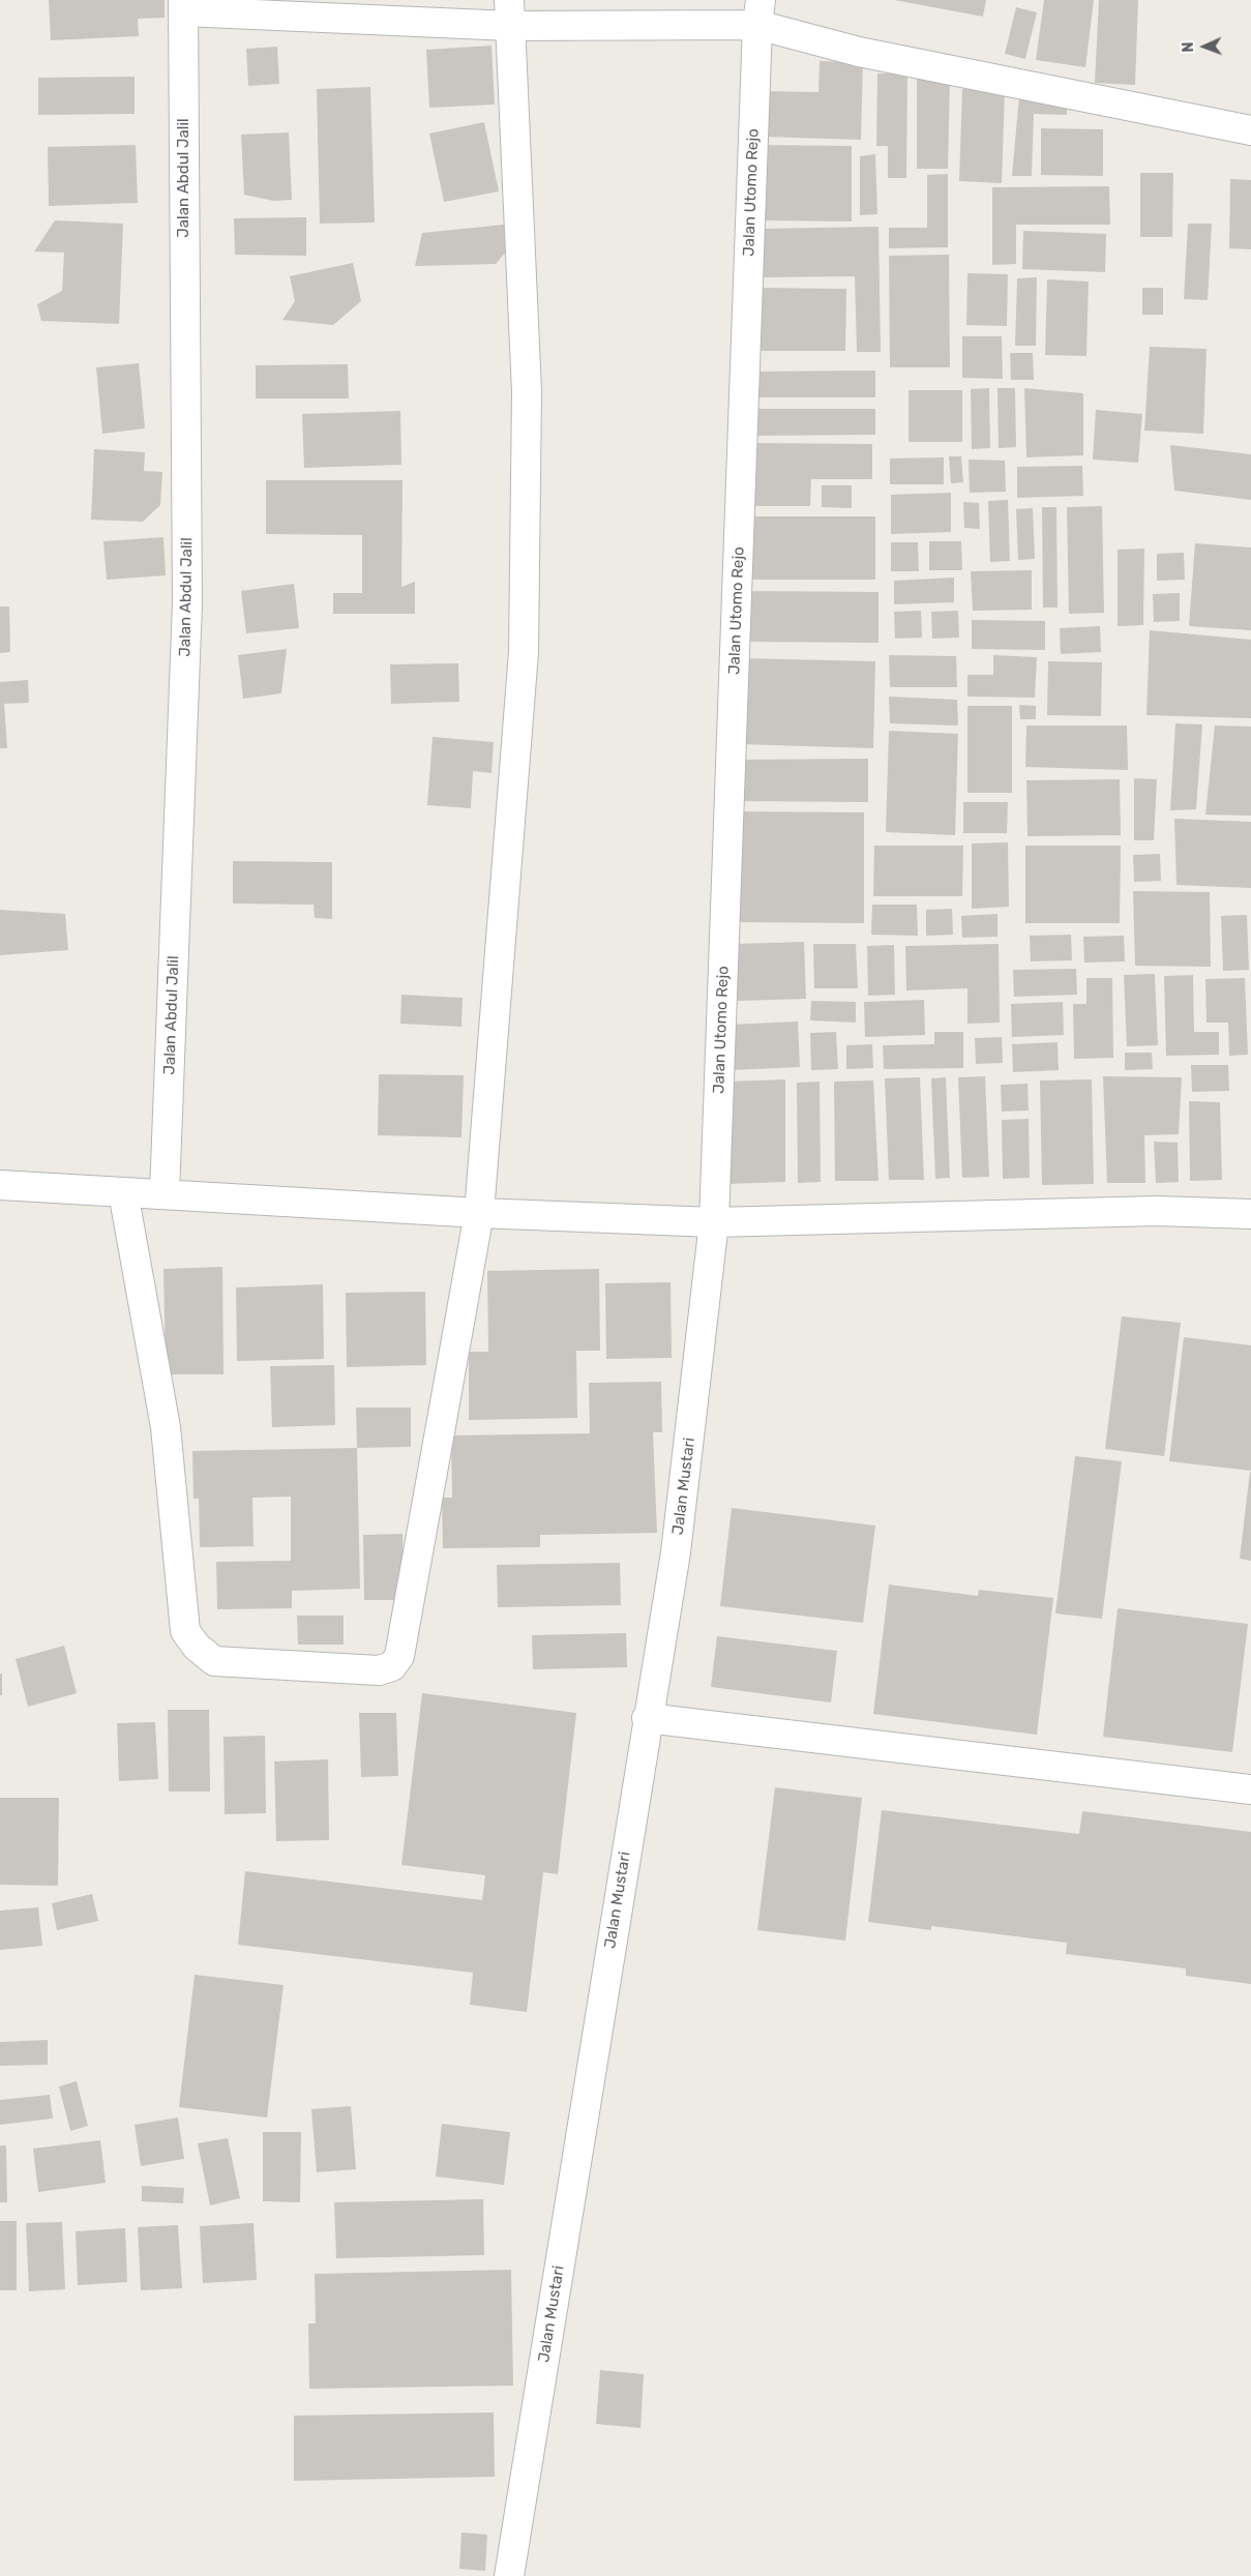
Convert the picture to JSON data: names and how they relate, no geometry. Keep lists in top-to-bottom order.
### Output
{
  "streets": {
    "street": ["Jalan Abdul Jalil", "Jalan Utomo Rejo", "Jalan Mustari"]
  },
  "crossings": [
    ["Jalan Utomo Rejo", "Jalan Mustari"]
  ],
  "north": "left"
}
